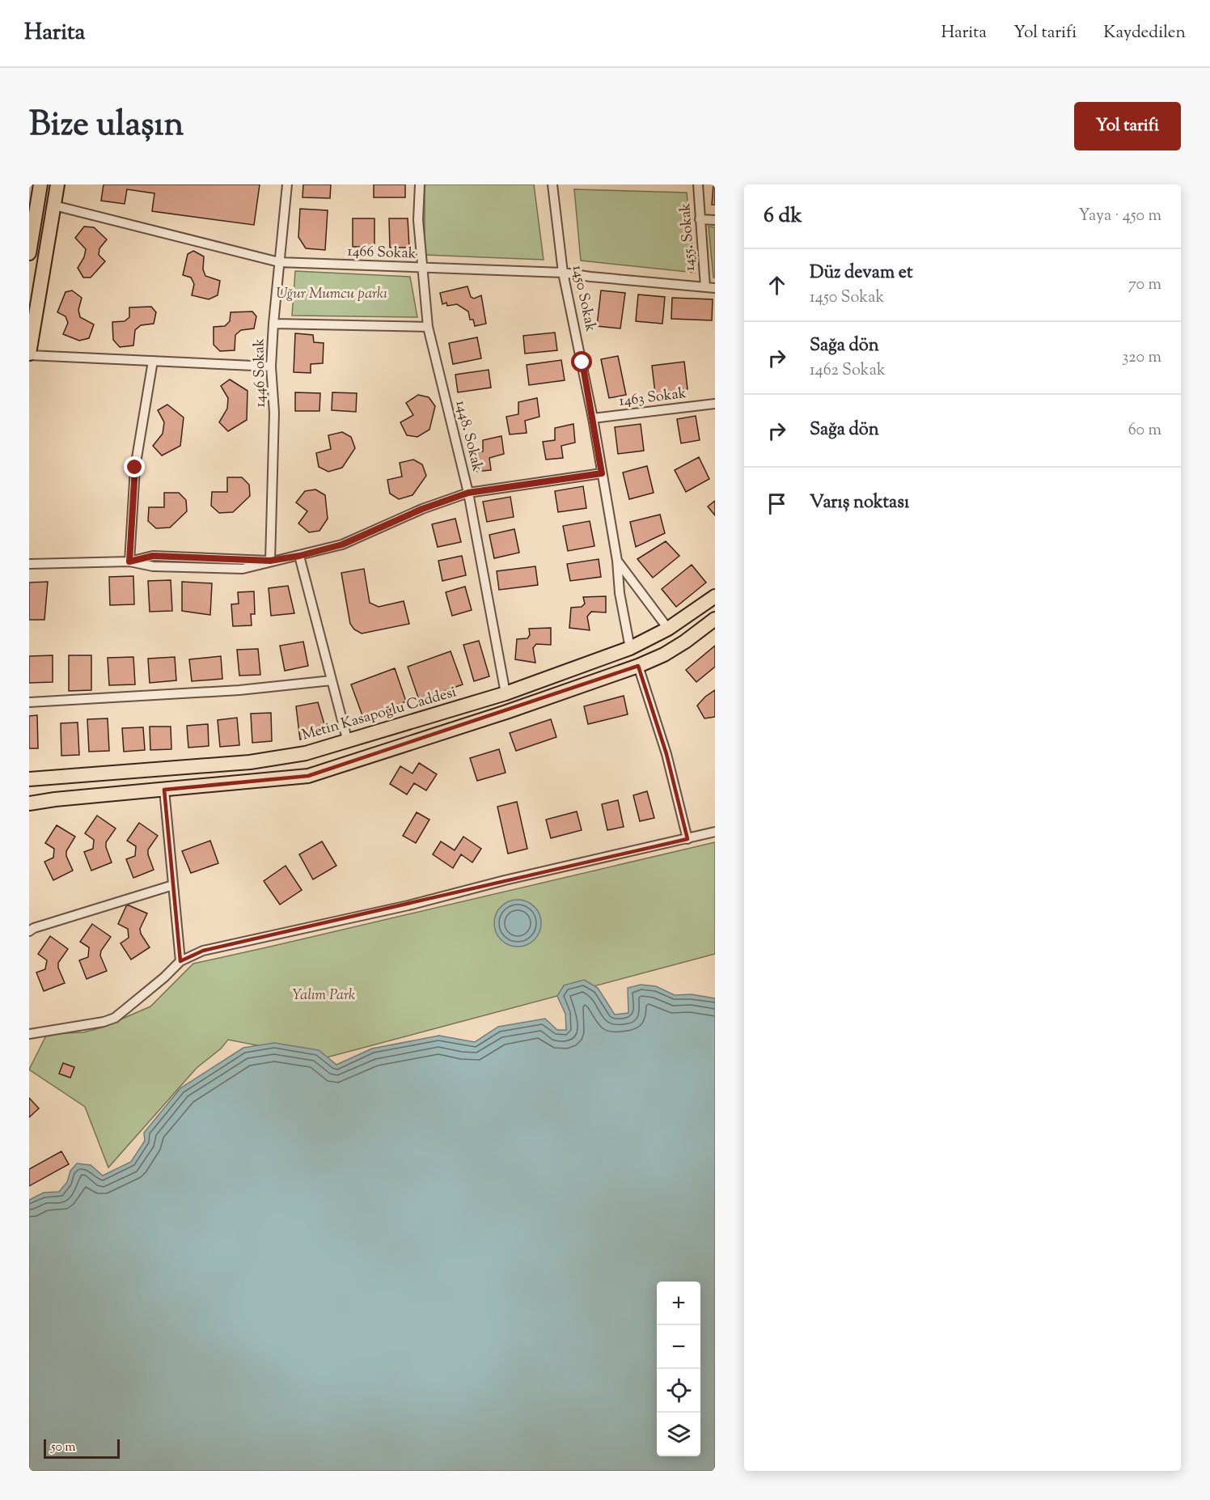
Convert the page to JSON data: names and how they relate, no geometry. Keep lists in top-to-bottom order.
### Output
{
  "streets": {
    "main road": ["Metin Kasapoğlu Caddesi"],
    "street": [
      "1455. Sokak",
      "1466 Sokak",
      "1450 Sokak",
      "1446 Sokak",
      "1463 Sokak",
      "1448. Sokak"
    ]
  },
  "crossings": [
    ["1455. Sokak", "1466 Sokak"],
    ["1466 Sokak", "1450 Sokak"],
    ["1466 Sokak", "1446 Sokak"],
    ["1466 Sokak", "1448. Sokak"],
    ["1450 Sokak", "1463 Sokak"],
    ["1450 Sokak", "Metin Kasapoğlu Caddesi"],
    ["1448. Sokak", "Metin Kasapoğlu Caddesi"]
  ],
  "parks": ["Uğur Mumcu parkı", "Yalım Park"],
  "scale_bar": "50 m",
  "page": {
    "header": "Harita",
    "nav": ["Harita", "Yol tarifi", "Kaydedilen"],
    "title": "Bize ulaşın",
    "buttons": "Yol tarifi",
    "heading": ["6 dk", "Yaya · 450 m"],
    "list": [
      ["Düz devam et", "1450 Sokak", "70 m"],
      ["Sağa dön", "1462 Sokak", "320 m"],
      ["Sağa dön", "60 m"],
      "Varış noktası"
    ],
    "map_buttons": ["+", "−"],
    "scale": "50 m"
  }
}
